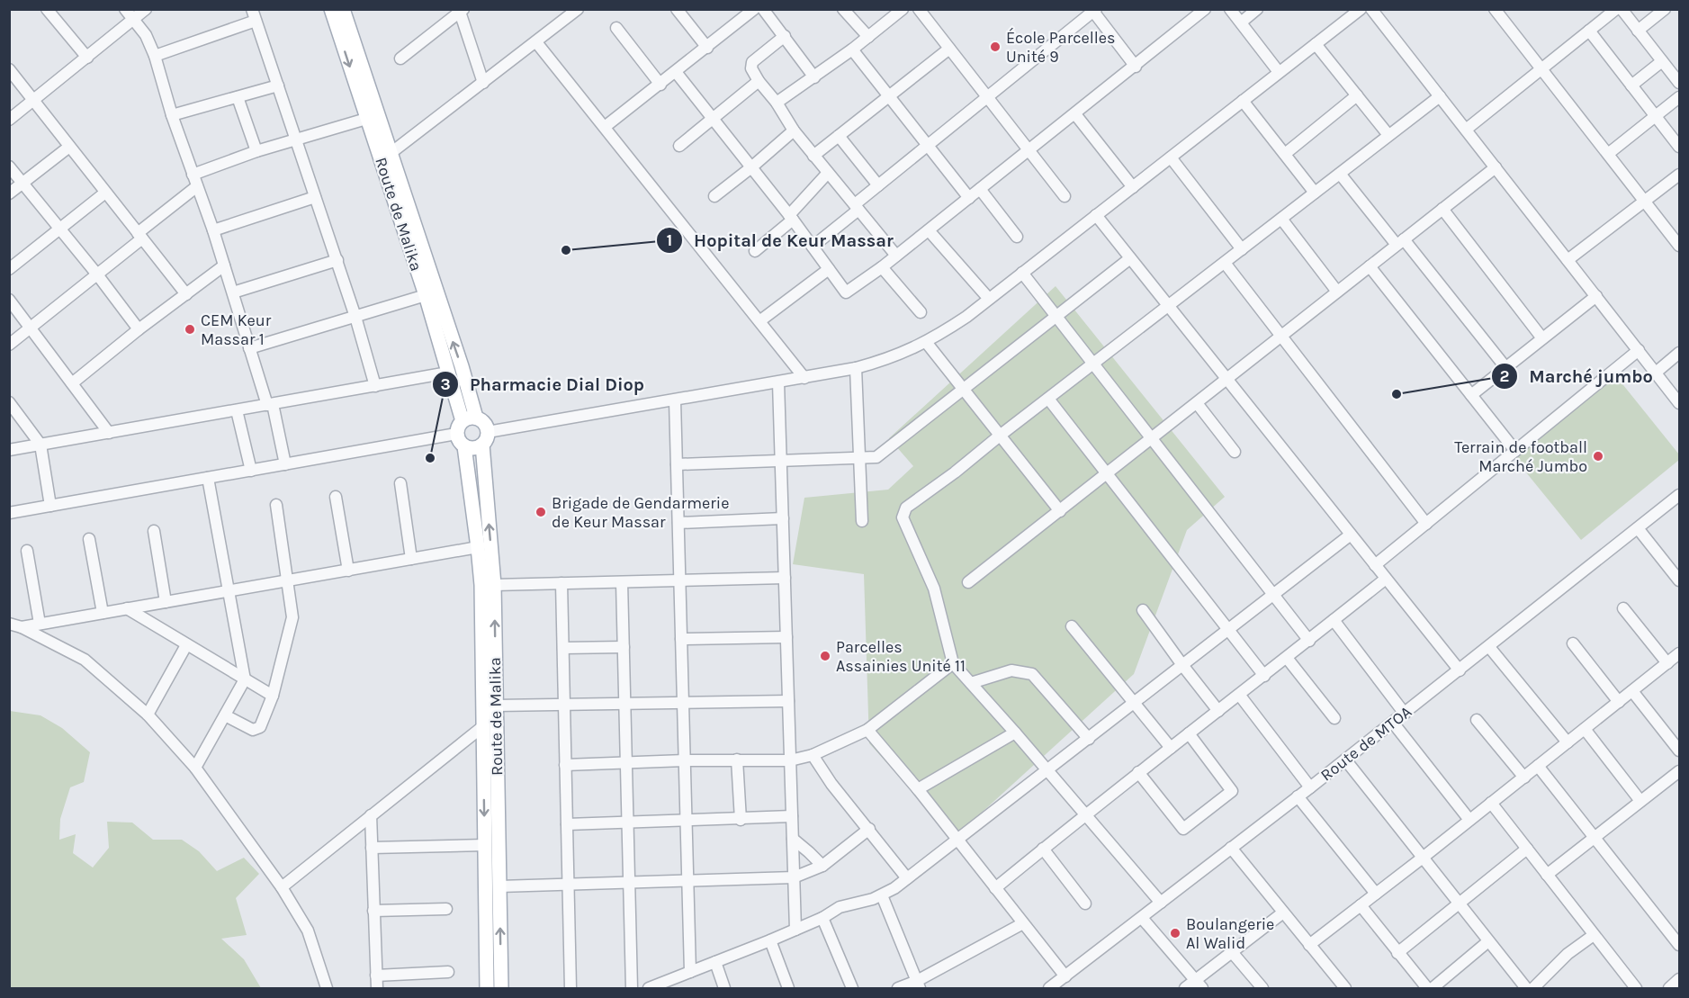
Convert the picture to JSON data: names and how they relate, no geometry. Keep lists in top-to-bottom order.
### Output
{
  "streets": {
    "main road": ["Route de Malika"],
    "street": ["Route de MTOA"]
  },
  "places": [
    "École Parcelles Unité 9",
    "Hopital de Keur Massar",
    "CEM Keur Massar 1",
    "Marché jumbo",
    "Terrain de football Marché Jumbo",
    "Pharmacie Dial Diop",
    "Brigade de Gendarmerie de Keur Massar",
    "Parcelles Assainies Unité 11",
    "Boulangerie Al Walid"
  ]
}
